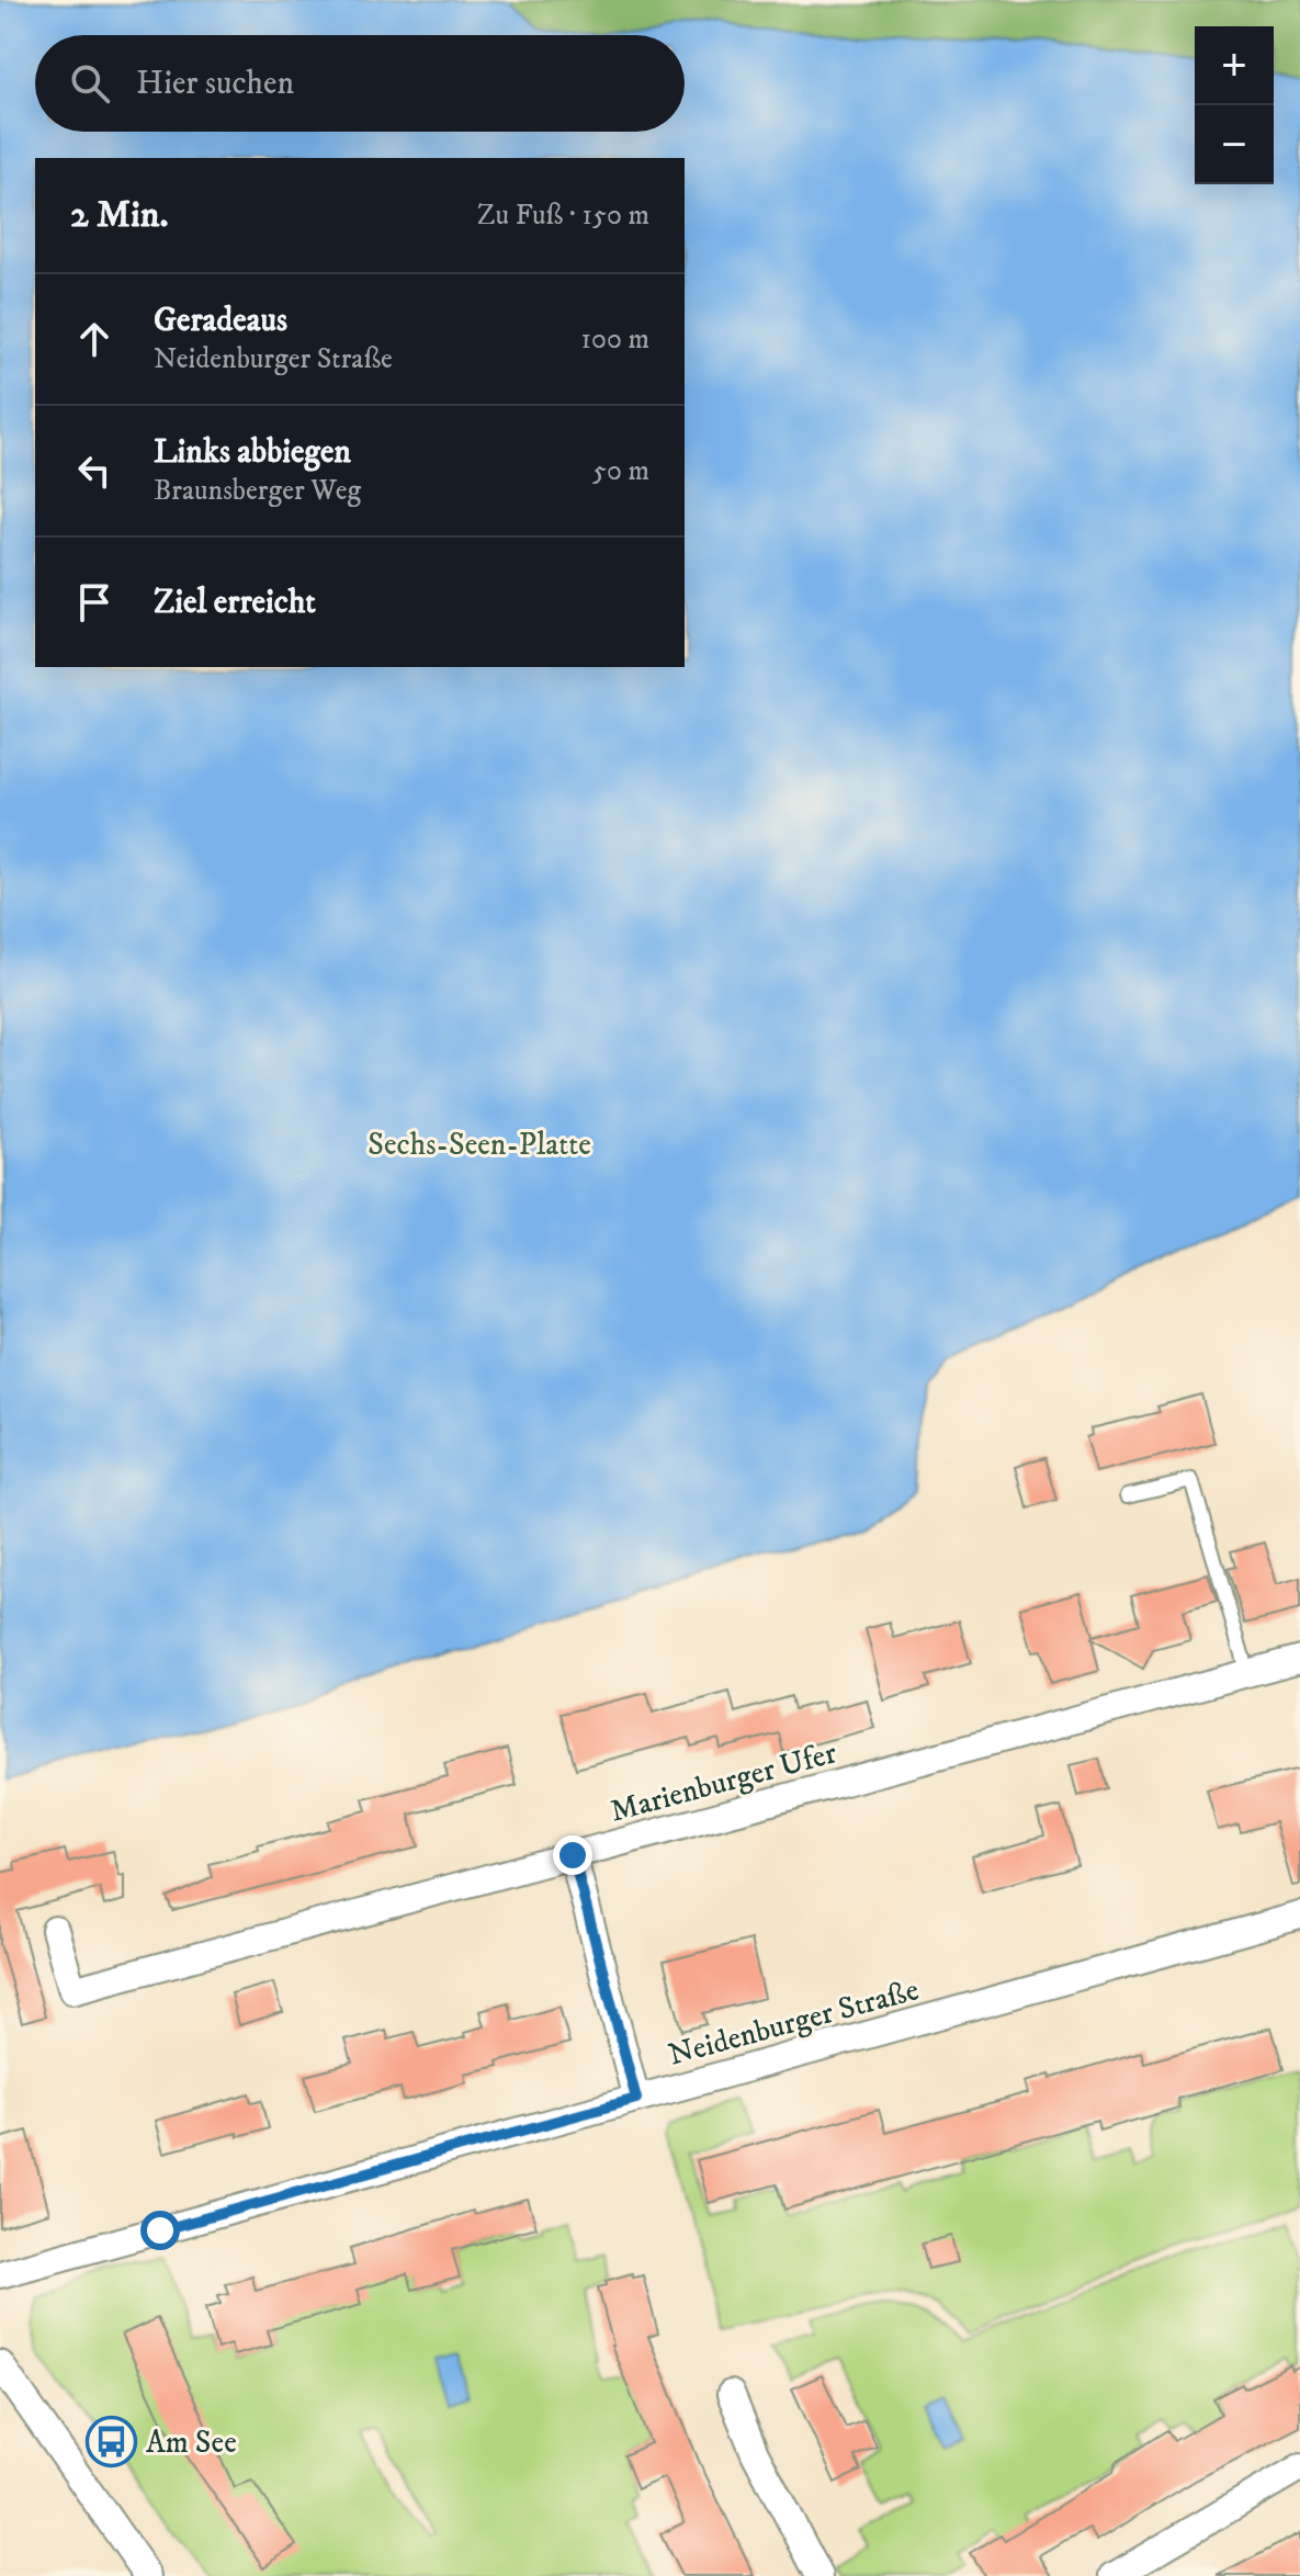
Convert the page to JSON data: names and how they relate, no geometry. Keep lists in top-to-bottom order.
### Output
{
  "streets": {
    "street": ["Marienburger Ufer", "Neidenburger Straße"]
  },
  "parks": ["Sechs-Seen-Platte"],
  "places": {
    "bus stop": ["Am See"]
  },
  "page": {
    "map_buttons": ["+", "−"],
    "search": "Hier suchen",
    "heading": ["2 Min.", "Zu Fuß · 150 m"],
    "list": [
      ["Geradeaus", "Neidenburger Straße", "100 m"],
      ["Links abbiegen", "Braunsberger Weg", "50 m"],
      "Ziel erreicht"
    ]
  }
}
